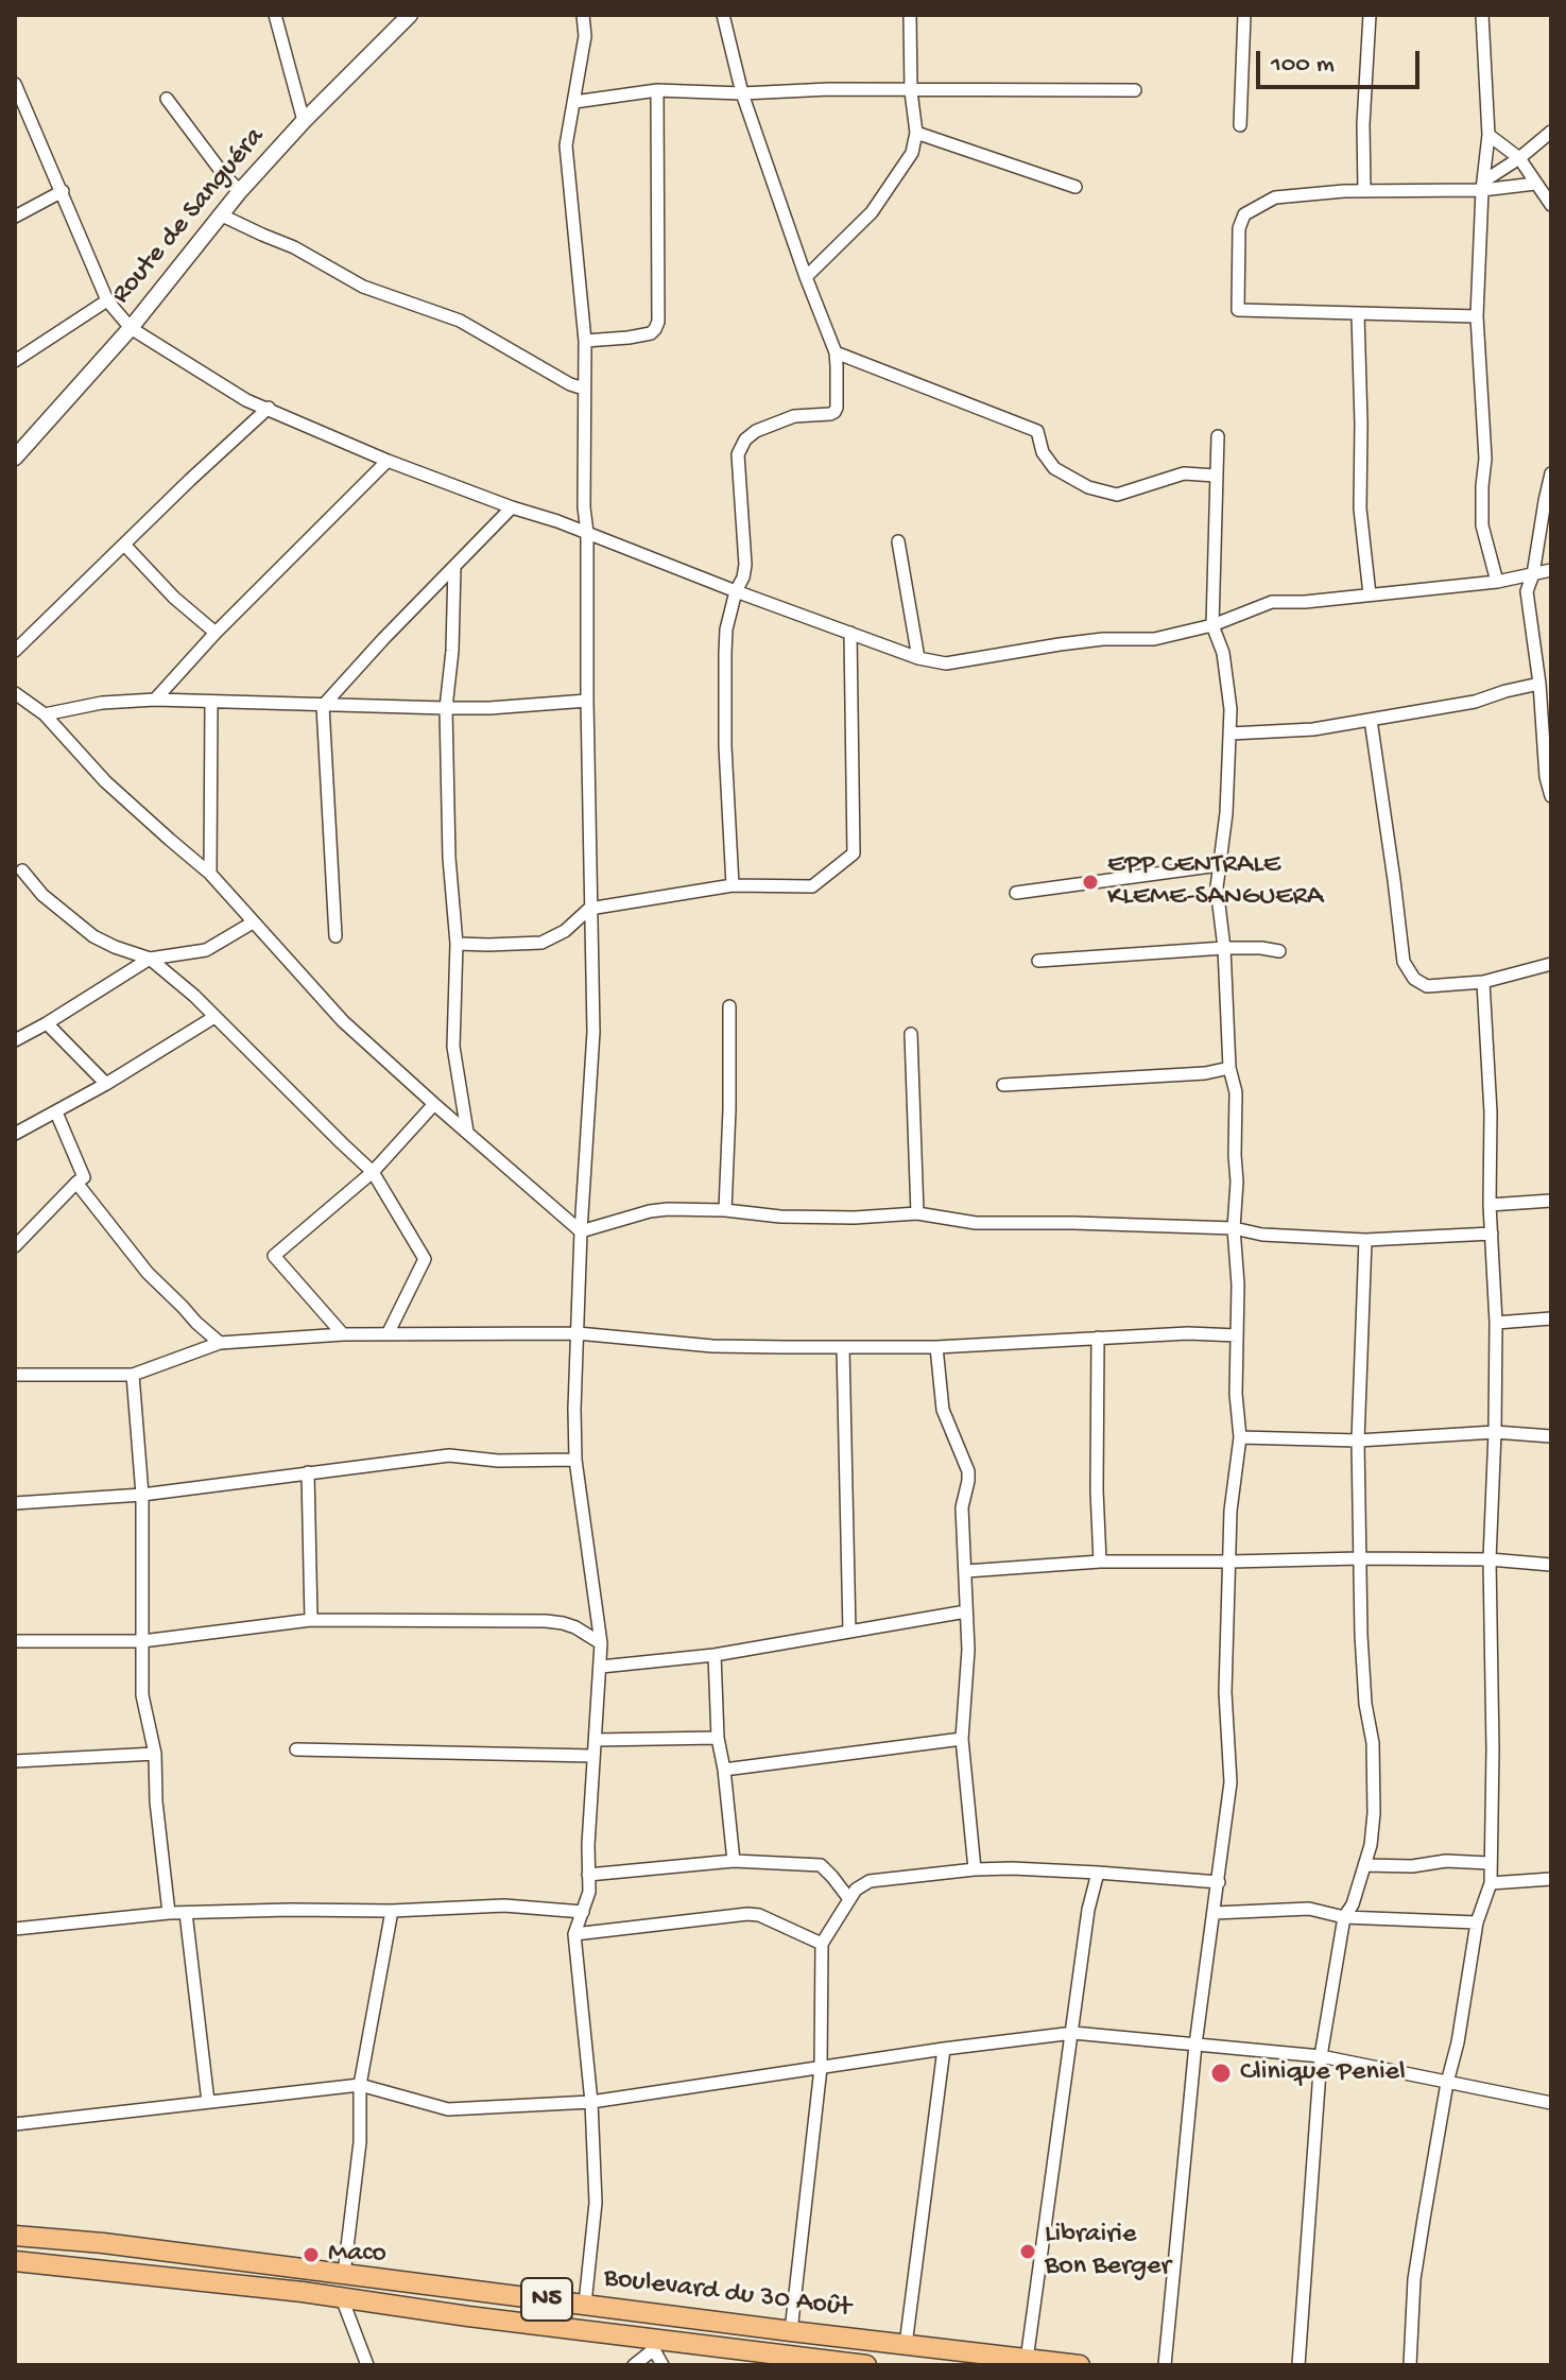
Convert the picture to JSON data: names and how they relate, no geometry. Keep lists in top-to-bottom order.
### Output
{
  "streets": {
    "highway": ["Boulevard du 30 Août", "N5"],
    "street": ["Route de Sanguéra"]
  },
  "places": [
    "EPP CENTRALE KLEME-SANGUERA",
    "Clinique Peniel",
    "Librairie Bon Berger",
    "Maco"
  ],
  "scale_bar": "100 m"
}
